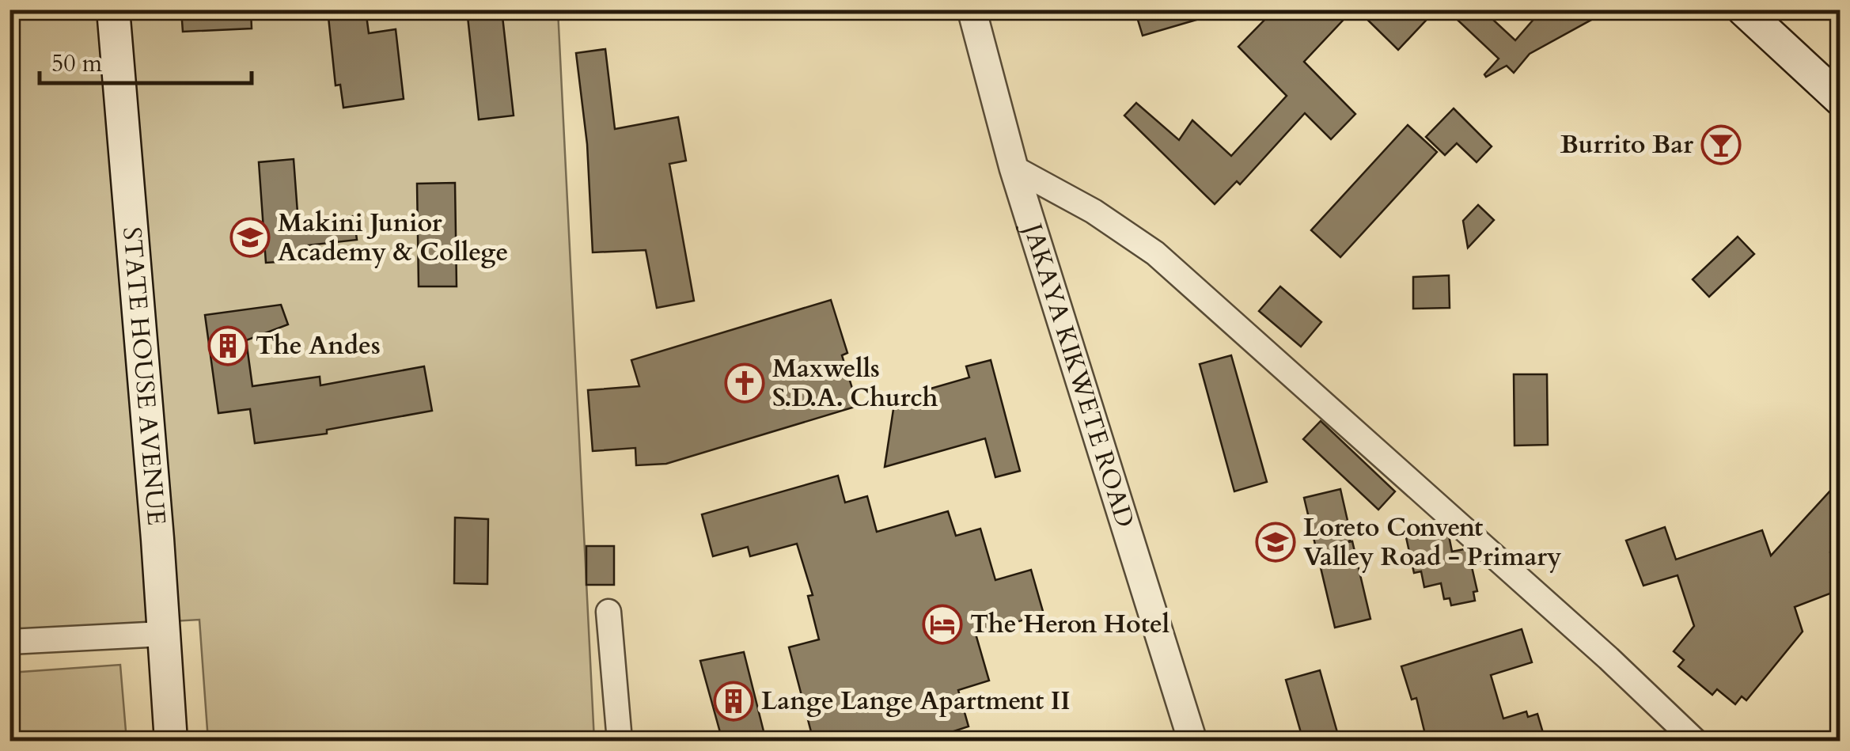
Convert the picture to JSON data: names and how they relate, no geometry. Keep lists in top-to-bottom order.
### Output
{
  "streets": {
    "main road": ["STATE HOUSE AVENUE"],
    "street": ["JAKAYA KIKWETE ROAD"]
  },
  "places": {
    "bar": ["Burrito Bar"],
    "school or university": ["Makini Junior Academy & College", "Loreto Convent Valley Road - Primary"],
    "building": ["The Andes", "Lange Lange Apartment II"],
    "church": ["Maxwells S.D.A. Church"],
    "hotel": ["The Heron Hotel"]
  },
  "scale_bar": "50 m"
}
